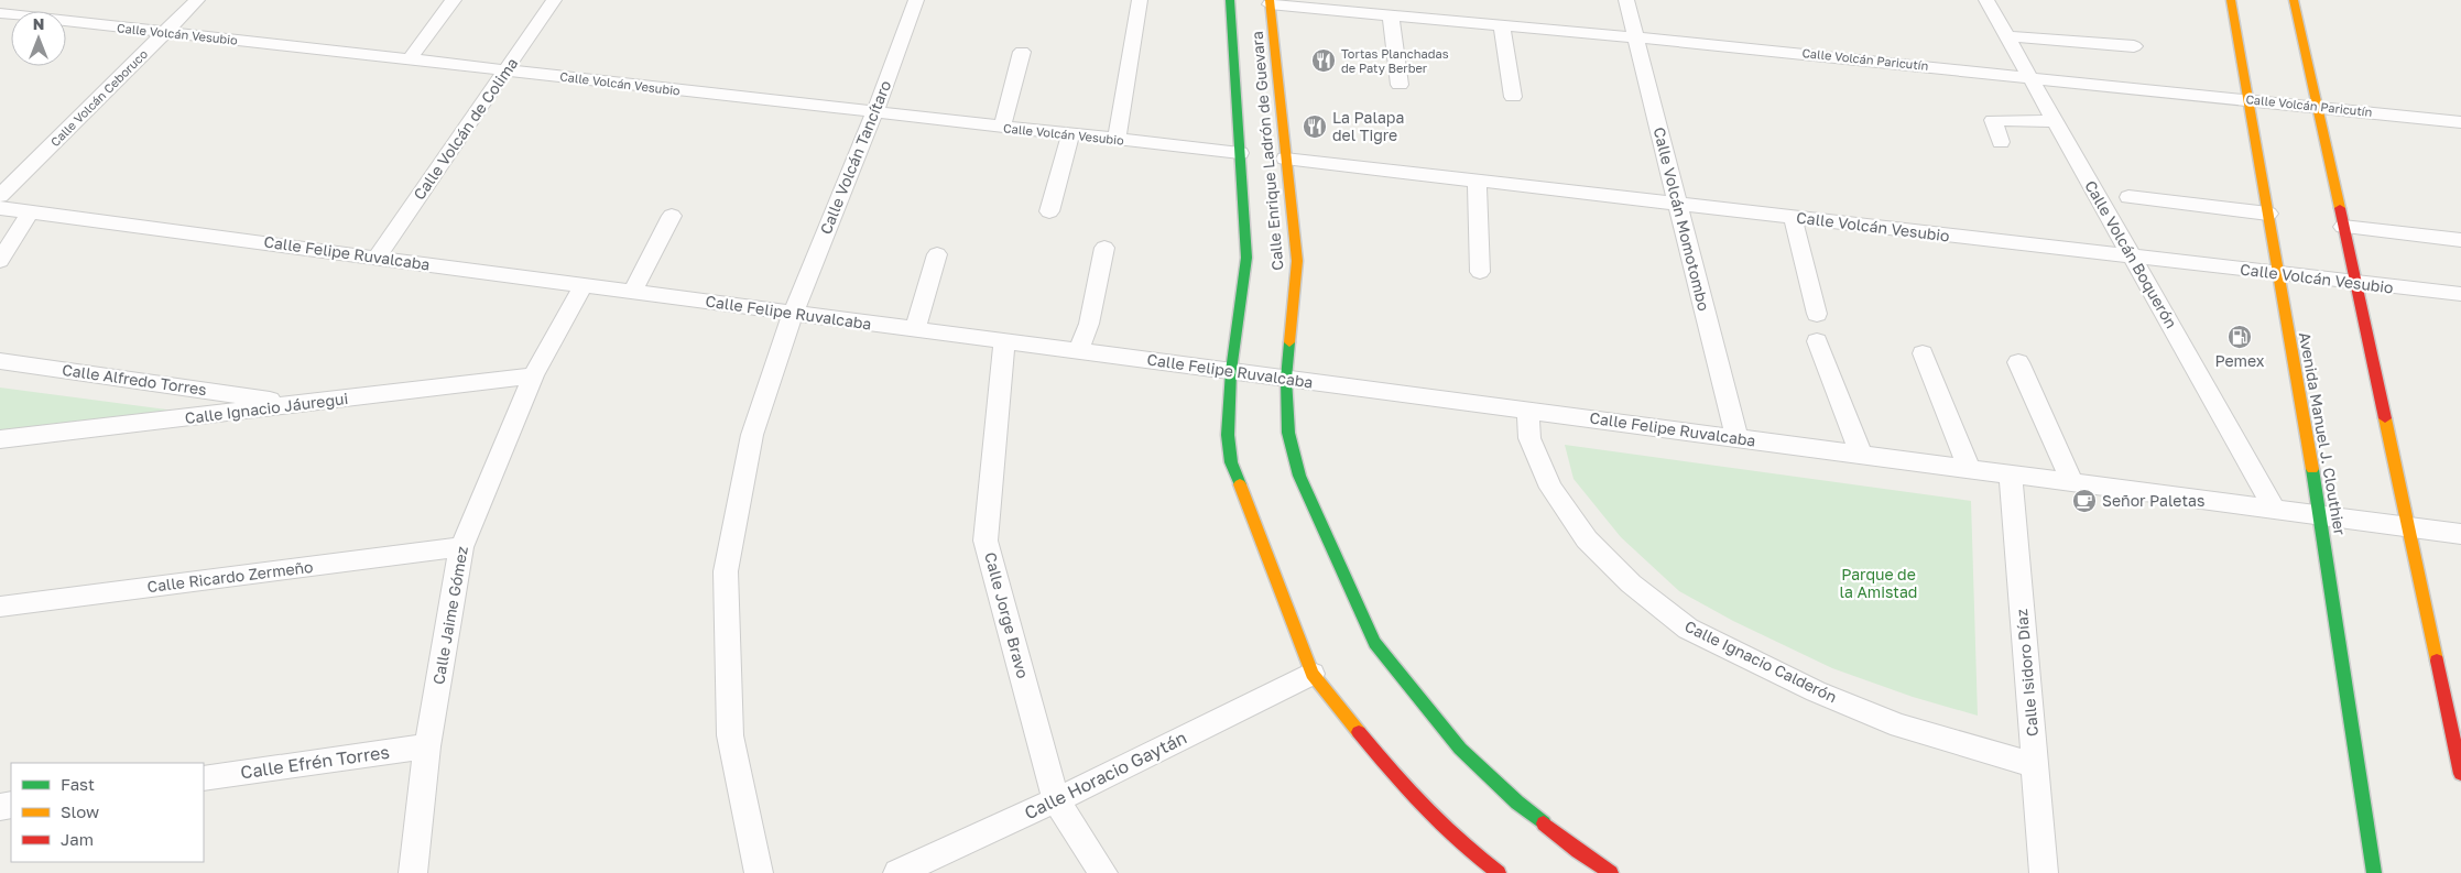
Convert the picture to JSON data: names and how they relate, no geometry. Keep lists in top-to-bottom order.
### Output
{
  "streets": {
    "street": [
      "Calle Volcán Vesubio",
      "Calle Volcán Paricutín",
      "Calle Volcán Ceboruco",
      "Calle Volcán de Colima",
      "Calle Enrique Ladrón de Guevara",
      "Calle Volcán Tancítaro",
      "Calle Volcán Momotombo",
      "Calle Felipe Ruvalcaba",
      "Calle Volcán Boquerón",
      "Calle Alfredo Torres",
      "Calle Ignacio Jáuregui",
      "Avenida Manuel J. Clouthier",
      "Calle Ricardo Zermeño",
      "Calle Jaime Gómez",
      "Calle Jorge Bravo",
      "Calle Ignacio Calderón",
      "Calle Isidoro Díaz",
      "Calle Efrén Torres",
      "Calle Horacio Gaytán"
    ]
  },
  "crossings": [
    ["Calle Volcán Vesubio", "Calle Volcán Ceboruco"],
    ["Calle Volcán Vesubio", "Calle Volcán de Colima"],
    ["Calle Volcán Vesubio", "Calle Enrique Ladrón de Guevara"],
    ["Calle Volcán Vesubio", "Calle Volcán Tancítaro"],
    ["Calle Volcán Vesubio", "Calle Volcán Momotombo"],
    ["Calle Volcán Vesubio", "Calle Volcán Boquerón"],
    ["Calle Volcán Vesubio", "Avenida Manuel J. Clouthier"],
    ["Calle Volcán Paricutín", "Calle Enrique Ladrón de Guevara"],
    ["Calle Volcán Paricutín", "Calle Volcán Momotombo"],
    ["Calle Volcán Paricutín", "Calle Volcán Boquerón"],
    ["Calle Volcán Paricutín", "Avenida Manuel J. Clouthier"],
    ["Calle Volcán de Colima", "Calle Felipe Ruvalcaba"],
    ["Calle Enrique Ladrón de Guevara", "Calle Felipe Ruvalcaba"],
    ["Calle Enrique Ladrón de Guevara", "Calle Horacio Gaytán"],
    ["Calle Volcán Tancítaro", "Calle Felipe Ruvalcaba"],
    ["Calle Volcán Momotombo", "Calle Felipe Ruvalcaba"],
    ["Calle Felipe Ruvalcaba", "Calle Volcán Boquerón"],
    ["Calle Felipe Ruvalcaba", "Avenida Manuel J. Clouthier"],
    ["Calle Felipe Ruvalcaba", "Calle Jaime Gómez"],
    ["Calle Felipe Ruvalcaba", "Calle Jorge Bravo"],
    ["Calle Felipe Ruvalcaba", "Calle Ignacio Calderón"],
    ["Calle Felipe Ruvalcaba", "Calle Isidoro Díaz"],
    ["Calle Alfredo Torres", "Calle Ignacio Jáuregui"],
    ["Calle Ignacio Jáuregui", "Calle Jaime Gómez"],
    ["Calle Ricardo Zermeño", "Calle Jaime Gómez"],
    ["Calle Jaime Gómez", "Calle Efrén Torres"],
    ["Calle Jorge Bravo", "Calle Horacio Gaytán"],
    ["Calle Ignacio Calderón", "Calle Isidoro Díaz"]
  ],
  "parks": ["Parque de la Amistad"],
  "places": {
    "restaurant": ["Tortas Planchadas de Paty Berber", "La Palapa del Tigre"],
    "fuel station": ["Pemex"],
    "cafe": ["Señor Paletas"]
  },
  "legend": ["Fast", "Slow", "Jam"],
  "north": "top"
}
